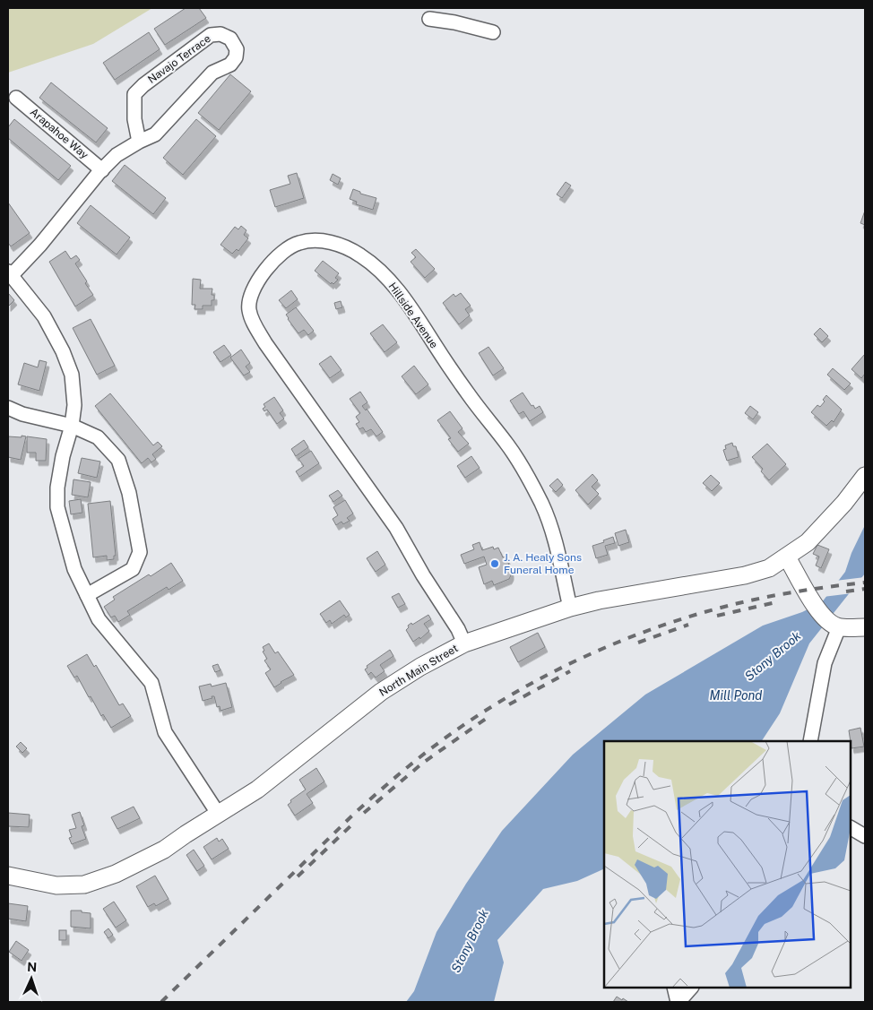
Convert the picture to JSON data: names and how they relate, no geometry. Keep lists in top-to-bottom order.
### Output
{
  "streets": {
    "main road": ["North Main Street"],
    "street": ["Navajo Terrace", "Arapahoe Way", "Hillside Avenue"]
  },
  "crossings": [
    ["Navajo Terrace", "Arapahoe Way"],
    ["Hillside Avenue", "North Main Street"]
  ],
  "water": ["Stony Brook", "Mill Pond"],
  "places": ["J. A. Healy Sons Funeral Home"],
  "north": "top"
}
